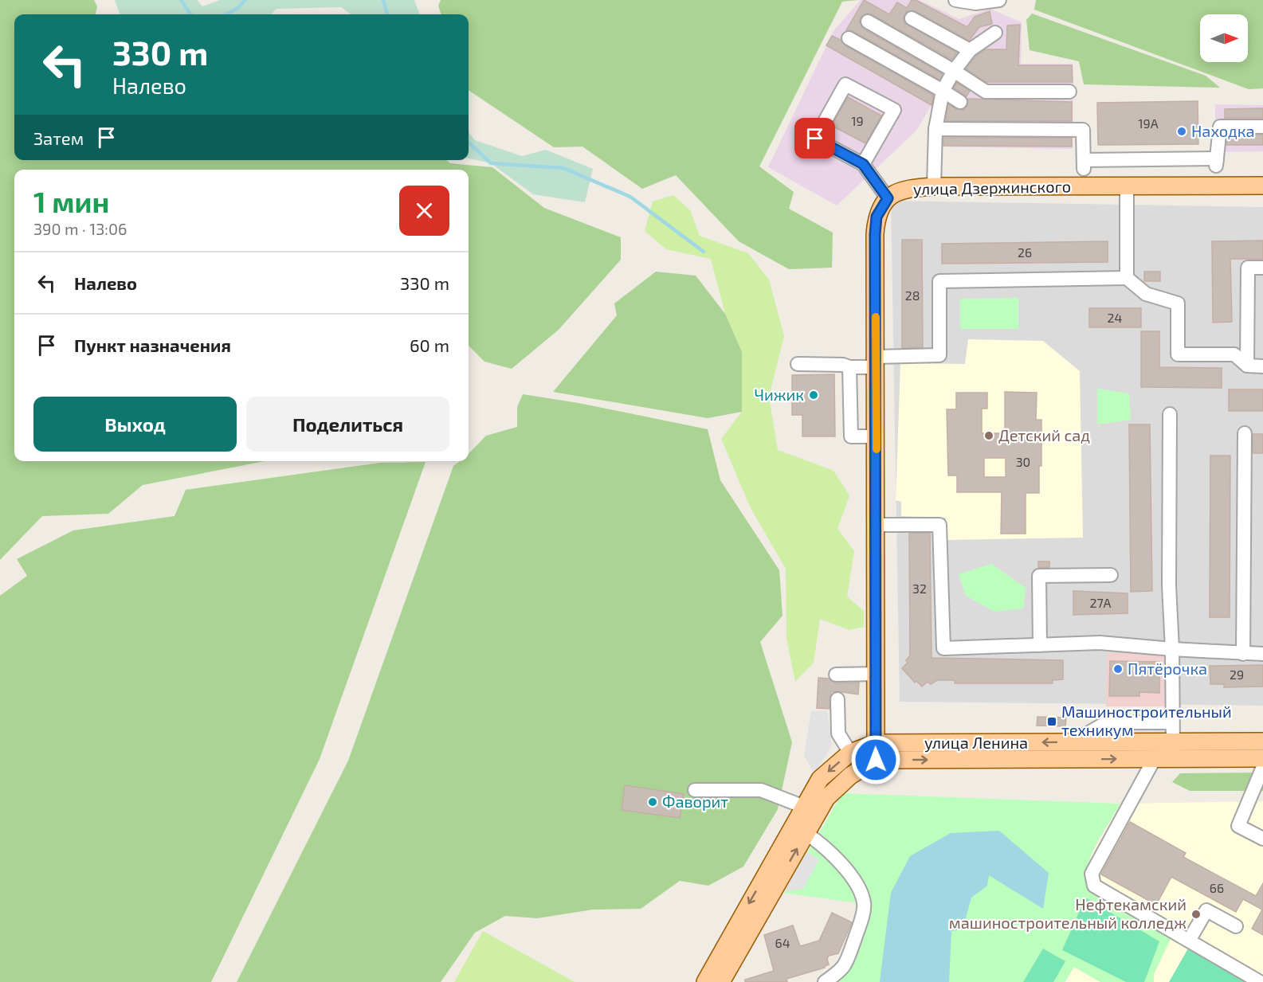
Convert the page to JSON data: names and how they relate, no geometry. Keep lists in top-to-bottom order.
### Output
{
  "streets": {
    "main road": ["улица Дзержинского", "улица Ленина"]
  },
  "places": {
    "other": [
      "Находка",
      "Чижик",
      "Детский сад",
      "Пятёрочка",
      "Фаворит",
      "Нефтекамский машиностроительный колледж"
    ],
    "transit": ["Машиностроительный техникум"]
  },
  "house_numbers": [
    "19",
    "19А",
    "26",
    "28",
    "24",
    "30",
    "32",
    "27А",
    "29",
    "66",
    "64"
  ],
  "north": "right",
  "page": {
    "turn": ["330 m", "Налево"],
    "then": "Затем",
    "heading": ["1 мин", "390 m · 13:06"],
    "list": [
      {
        "name": "Налево",
        "value": "330 m"
      },
      {
        "name": "Пункт назначения",
        "value": "60 m"
      }
    ],
    "buttons": ["Выход", "Поделиться"]
  }
}
